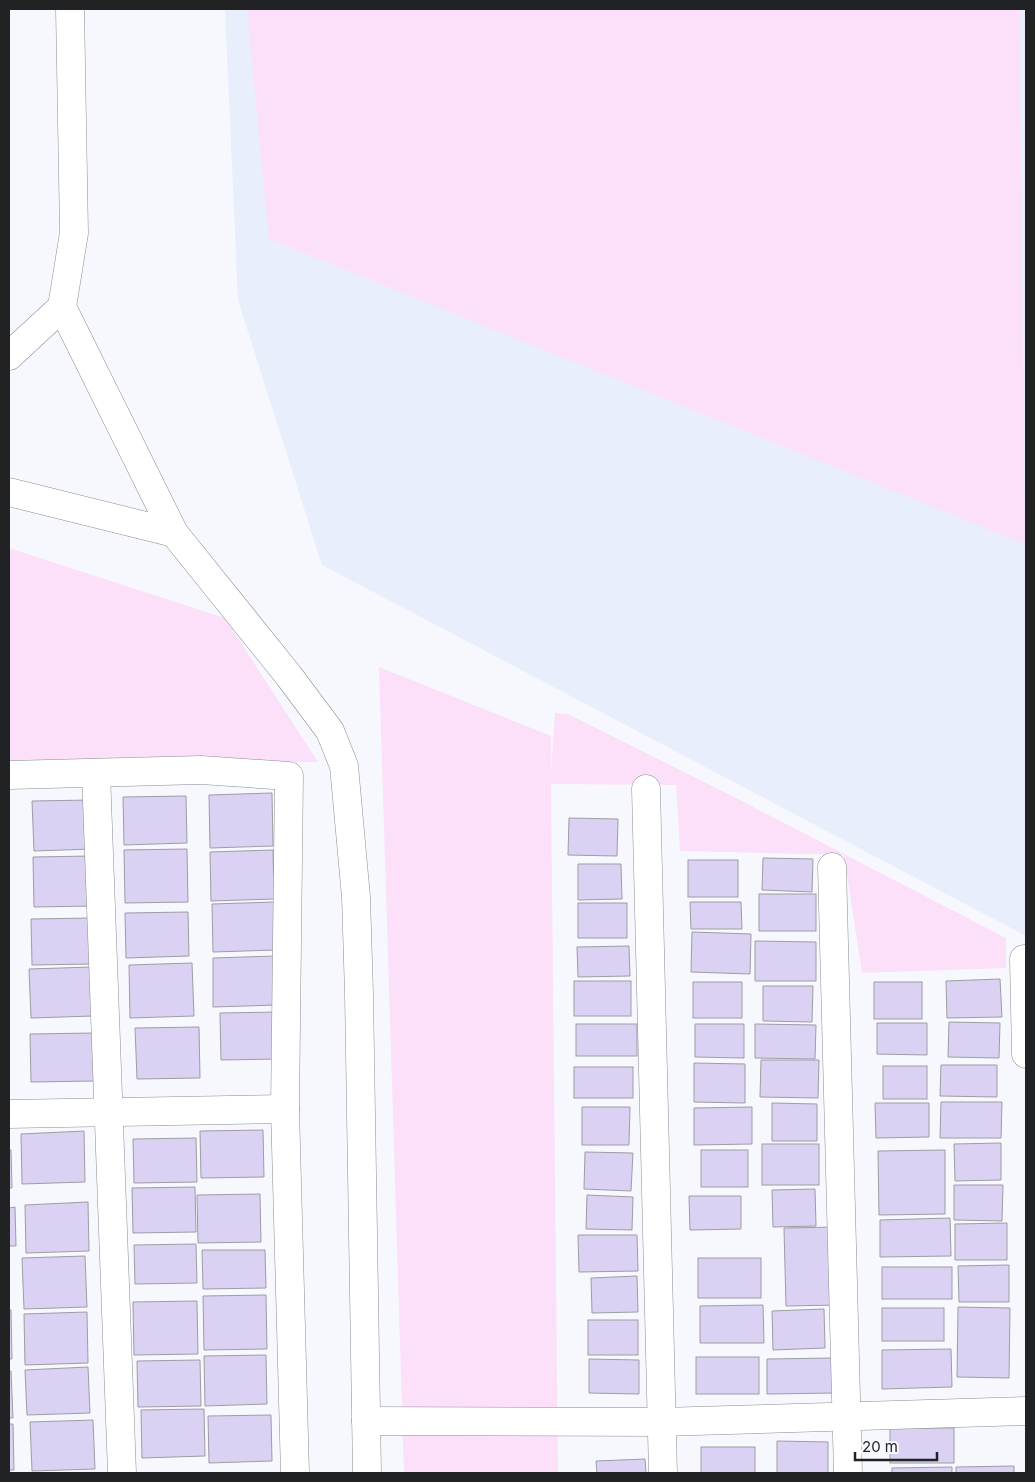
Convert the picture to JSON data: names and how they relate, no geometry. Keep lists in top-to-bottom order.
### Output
{
  "scale_bar": "20 m"
}
